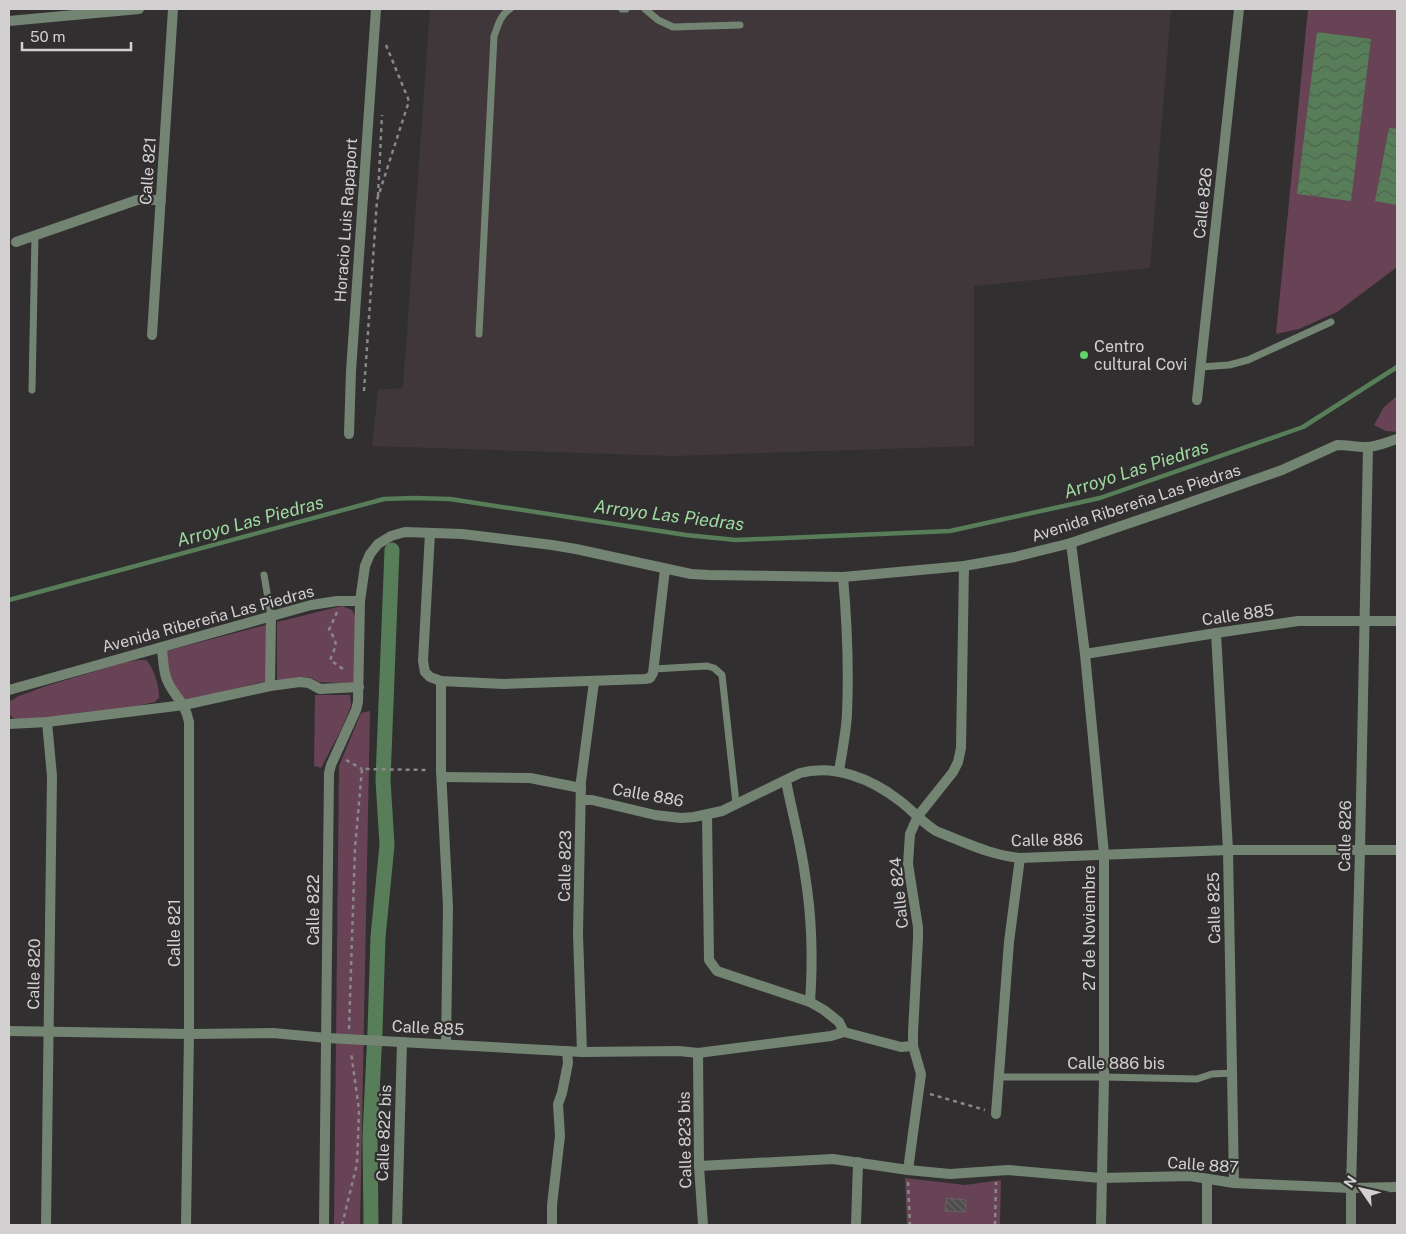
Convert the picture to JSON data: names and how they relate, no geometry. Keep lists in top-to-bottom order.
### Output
{
  "streets": {
    "street": [
      "Calle 821",
      "Calle 826",
      "Horacio Luis Rapaport",
      "Avenida Ribereña Las Piedras",
      "Calle 885",
      "Calle 886",
      "Calle 823",
      "Calle 824",
      "Calle 825",
      "Calle 822",
      "27 de Noviembre",
      "Calle 820",
      "Calle 822 bis",
      "Calle 823 bis",
      "Calle 887"
    ],
    "lane": ["Calle 886 bis"]
  },
  "crossings": [
    ["Calle 821", "Avenida Ribereña Las Piedras"],
    ["Calle 821", "Calle 885"],
    ["Calle 826", "Avenida Ribereña Las Piedras"],
    ["Calle 826", "Calle 885"],
    ["Calle 826", "Calle 886"],
    ["Calle 826", "Calle 887"],
    ["Avenida Ribereña Las Piedras", "Calle 824"],
    ["Avenida Ribereña Las Piedras", "Calle 822"],
    ["Avenida Ribereña Las Piedras", "27 de Noviembre"],
    ["Calle 885", "Calle 823"],
    ["Calle 885", "Calle 825"],
    ["Calle 885", "Calle 822"],
    ["Calle 885", "27 de Noviembre"],
    ["Calle 885", "Calle 820"],
    ["Calle 885", "Calle 822 bis"],
    ["Calle 885", "Calle 823 bis"],
    ["Calle 886", "Calle 823"],
    ["Calle 886", "Calle 824"],
    ["Calle 886", "Calle 825"],
    ["Calle 886", "27 de Noviembre"],
    ["Calle 824", "Calle 887"],
    ["Calle 825", "Calle 886 bis"],
    ["Calle 825", "Calle 887"],
    ["27 de Noviembre", "Calle 886 bis"],
    ["27 de Noviembre", "Calle 887"],
    ["Calle 823 bis", "Calle 887"]
  ],
  "water": ["Arroyo Las Piedras"],
  "places": ["Centro cultural Covi"],
  "scale_bar": "50 m",
  "north": "top left"
}
